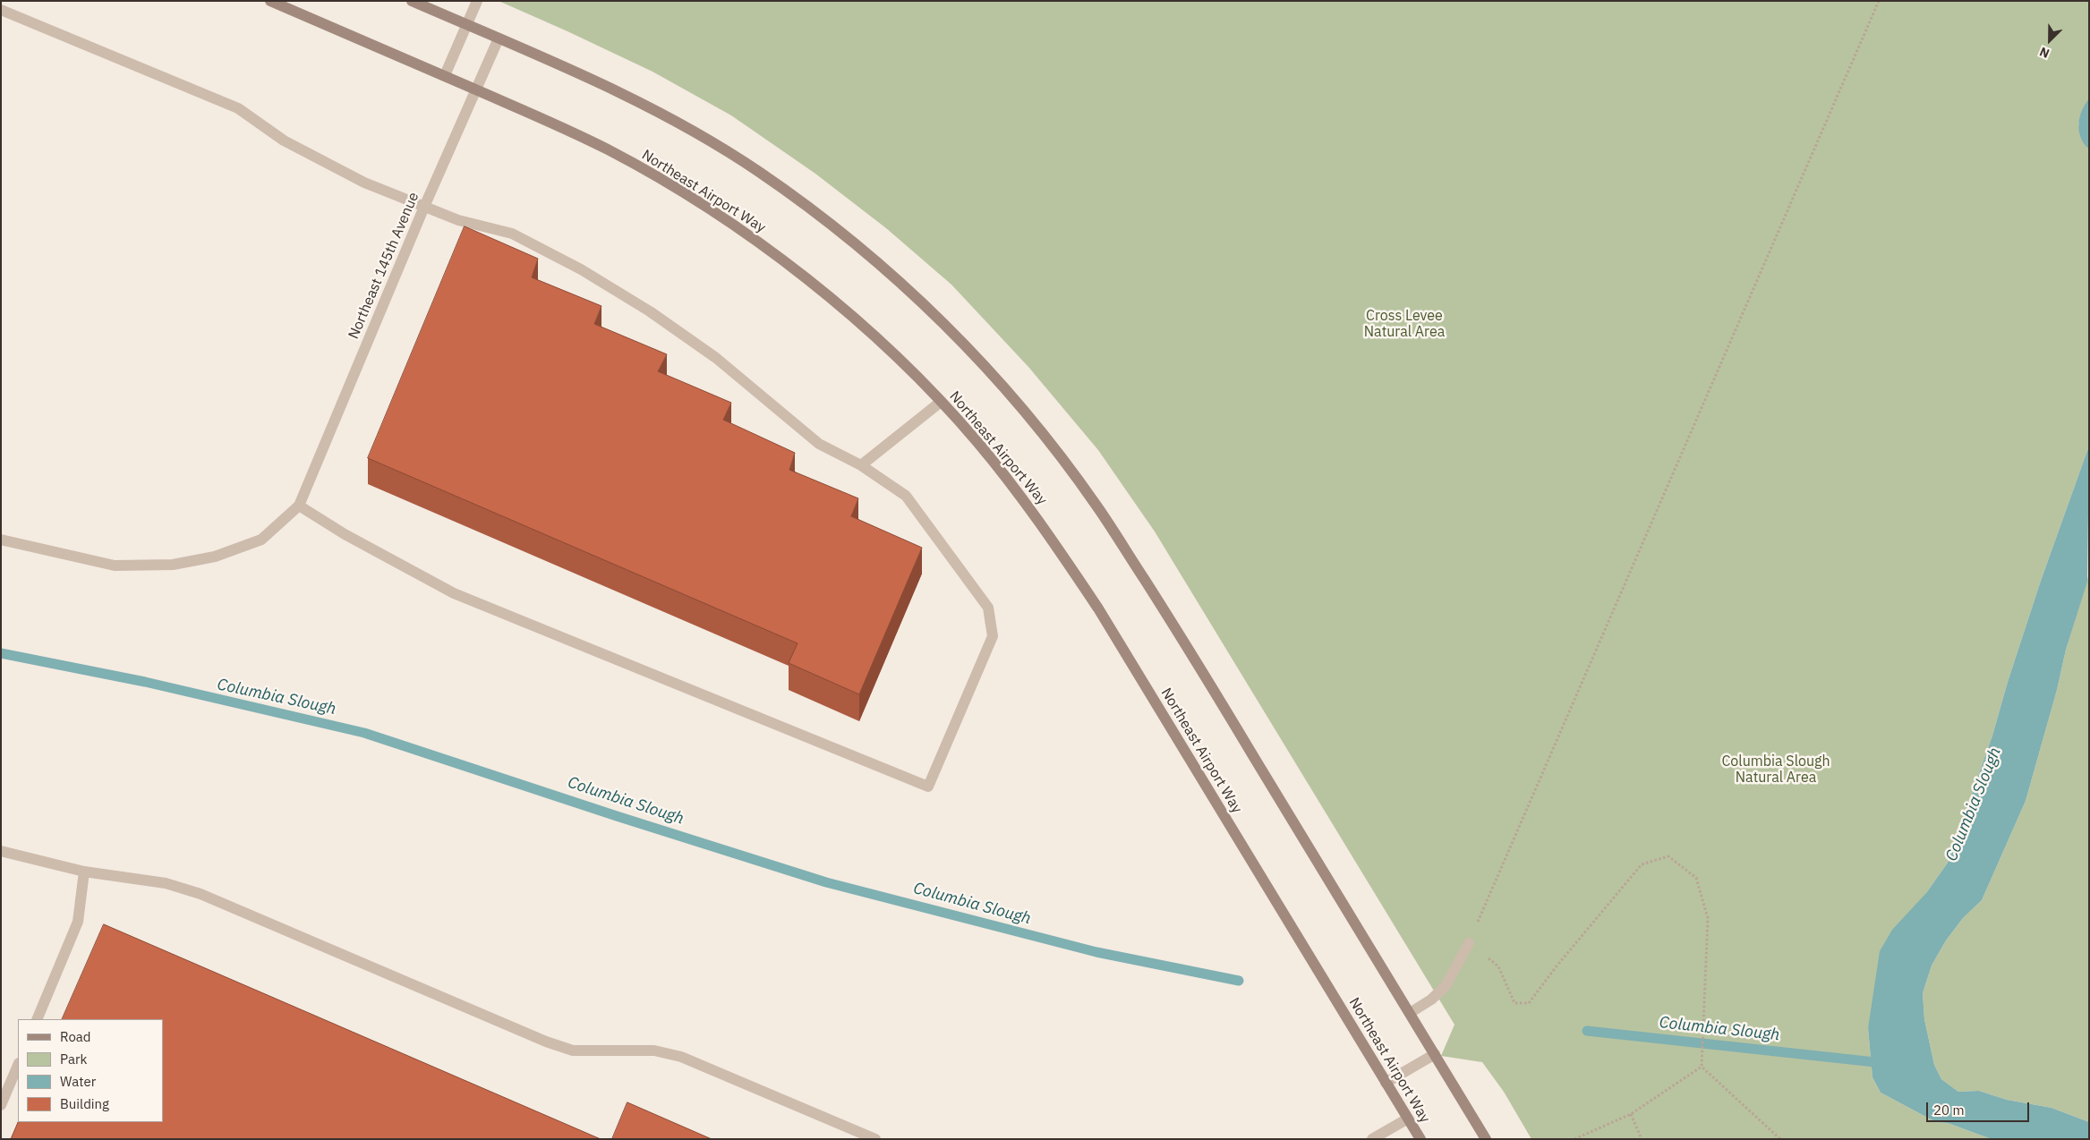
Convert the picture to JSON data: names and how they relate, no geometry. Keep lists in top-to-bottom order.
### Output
{
  "streets": {
    "main road": ["Northeast Airport Way"],
    "street": ["Northeast 145th Avenue"]
  },
  "crossings": [
    ["Northeast Airport Way", "Northeast 145th Avenue"]
  ],
  "water": ["Columbia Slough"],
  "parks": ["Cross Levee Natural Area", "Columbia Slough Natural Area"],
  "legend": [
    "Road",
    "Park",
    "Water",
    "Building"
  ],
  "scale_bar": "20 m",
  "north": "bottom left"
}
